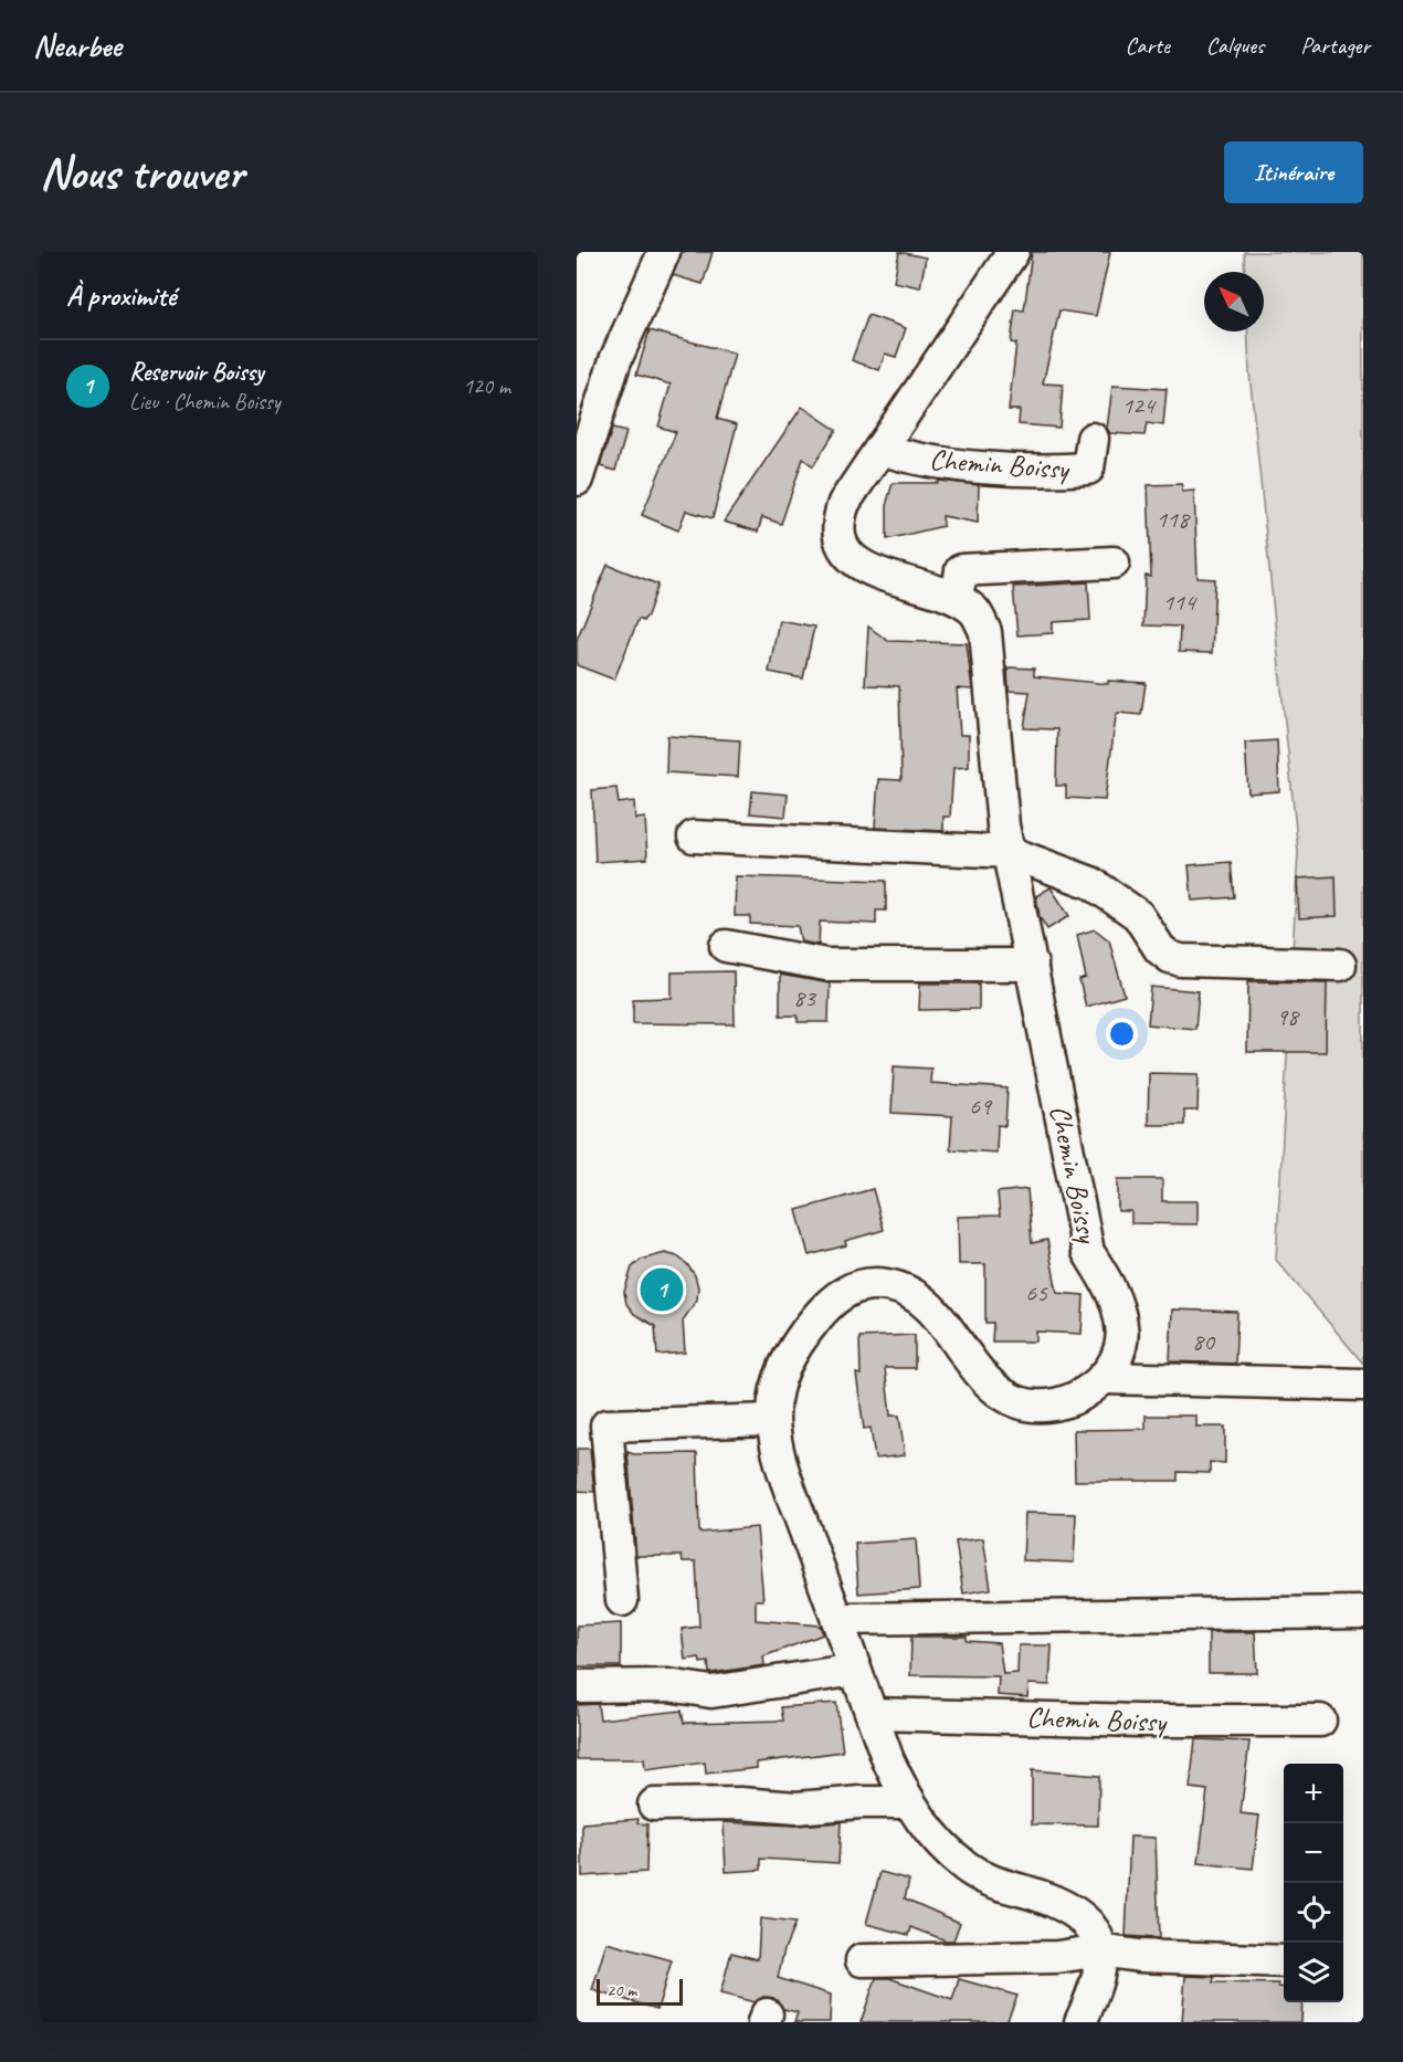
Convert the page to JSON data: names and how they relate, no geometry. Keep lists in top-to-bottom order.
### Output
{
  "streets": {
    "street": ["Chemin Boissy"]
  },
  "house_numbers": [
    "124",
    "118",
    "114",
    "83",
    "98",
    "69",
    "65",
    "80"
  ],
  "scale_bar": "20 m",
  "north": "top left",
  "page": {
    "header": "Nearbee",
    "nav": ["Carte", "Calques", "Partager"],
    "buttons": "Itinéraire",
    "title": "Nous trouver",
    "heading": "À proximité",
    "list": [
      {
        "mark": "1",
        "name": "Reservoir Boissy",
        "note": "Lieu · Chemin Boissy",
        "value": "120 m"
      }
    ],
    "pins": "1",
    "map_buttons": ["+", "−"],
    "scale": "20 m"
  }
}
